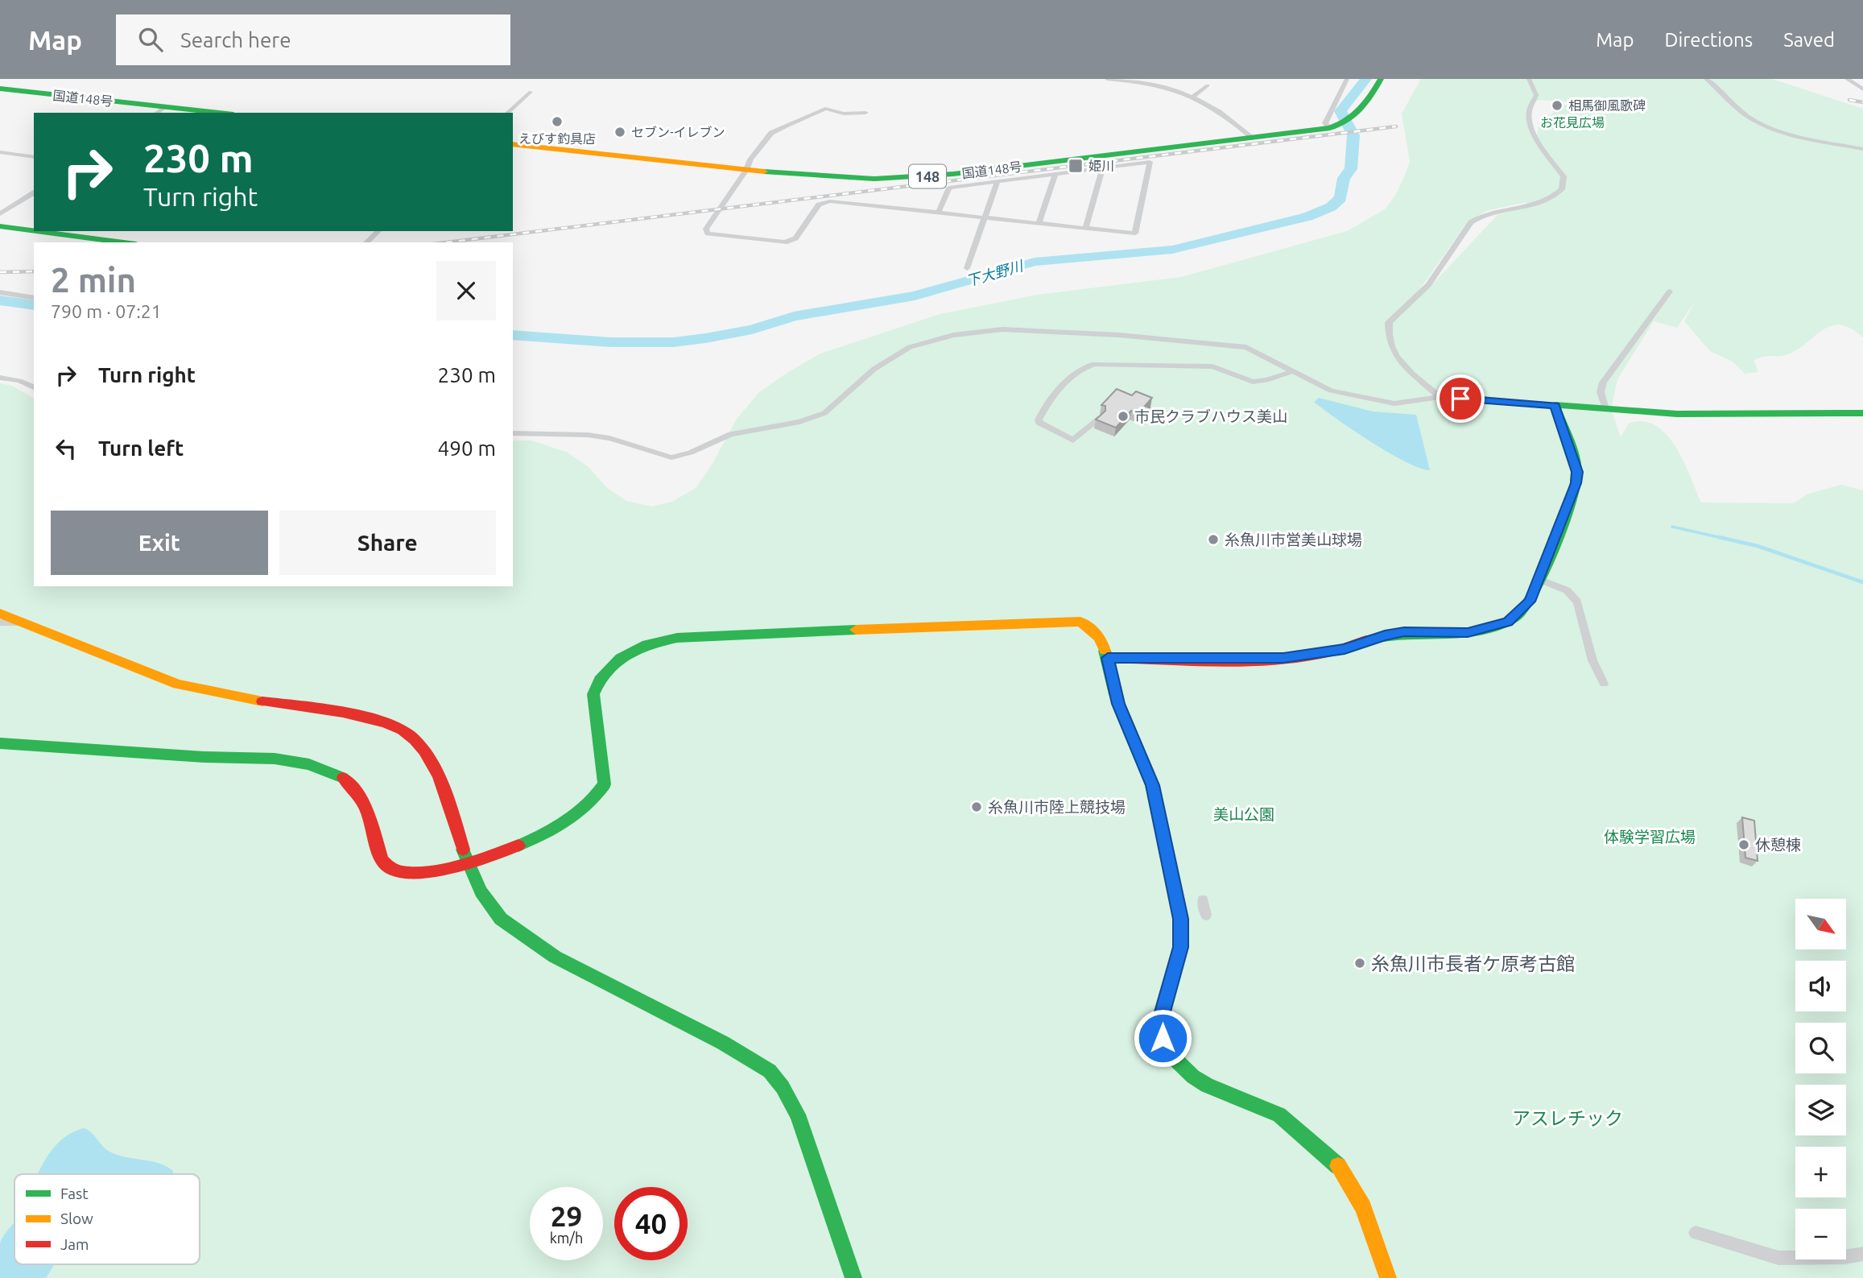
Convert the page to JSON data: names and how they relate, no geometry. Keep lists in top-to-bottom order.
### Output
{
  "streets": {
    "main road": ["国道148号", "148"]
  },
  "water": ["下大野川"],
  "parks": [
    "お花見広場",
    "美山公園",
    "体験学習広場",
    "アスレチック"
  ],
  "places": {
    "other": [
      "相馬御風歌碑",
      "えびす釣具店",
      "セブン-イレブン",
      "市民クラブハウス美山",
      "糸魚川市営美山球場",
      "糸魚川市陸上競技場",
      "休憩棟",
      "糸魚川市長者ケ原考古館"
    ],
    "transit": ["姫川"]
  },
  "legend": ["Fast", "Slow", "Jam"],
  "north": "bottom right",
  "page": {
    "header": "Map",
    "search": "Search here",
    "nav": ["Map", "Directions", "Saved"],
    "turn": ["230 m", "Turn right"],
    "heading": ["2 min", "790 m · 07:21"],
    "list": [
      {
        "name": "Turn right",
        "value": "230 m"
      },
      {
        "name": "Turn left",
        "value": "490 m"
      }
    ],
    "buttons": ["Exit", "Share"],
    "map_buttons": ["+", "−"],
    "speed": "29 km/h",
    "limit": "40"
  }
}
